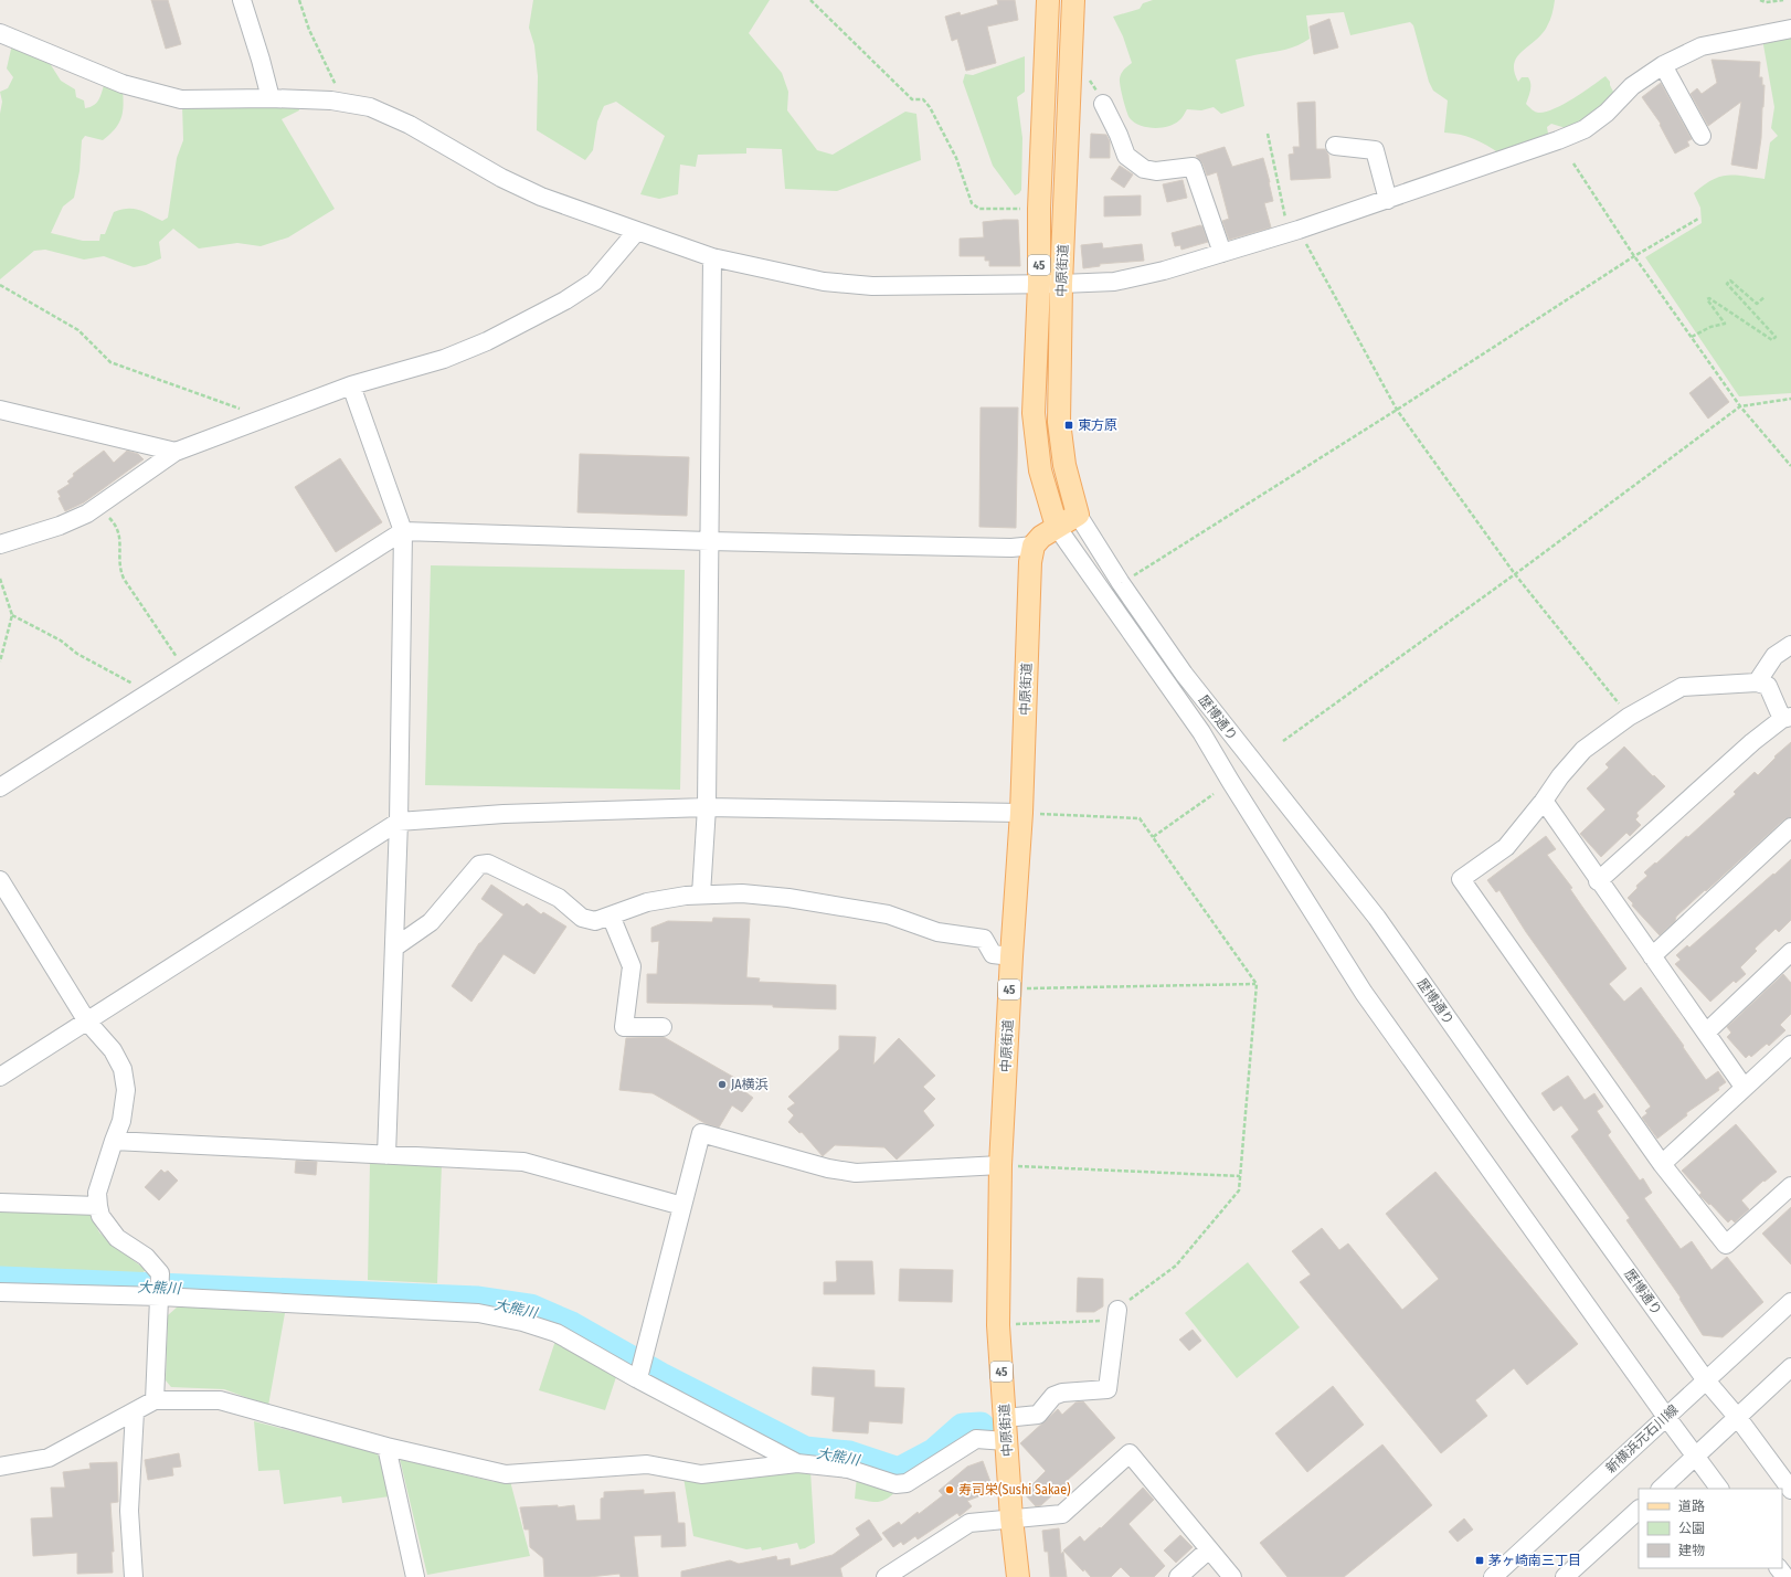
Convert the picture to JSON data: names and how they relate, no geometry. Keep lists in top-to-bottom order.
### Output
{
  "streets": {
    "main road": ["45", "中原街道"],
    "street": ["歴博通り", "新横浜元石川線"]
  },
  "crossings": [
    ["中原街道", "歴博通り"],
    ["歴博通り", "新横浜元石川線"]
  ],
  "water": ["大熊川"],
  "places": {
    "transit": ["東方原", "茅ヶ崎南三丁目"],
    "other": ["JA横浜", "寿司栄(Sushi Sakae)"]
  },
  "legend": ["道路", "公園", "建物"]
}
